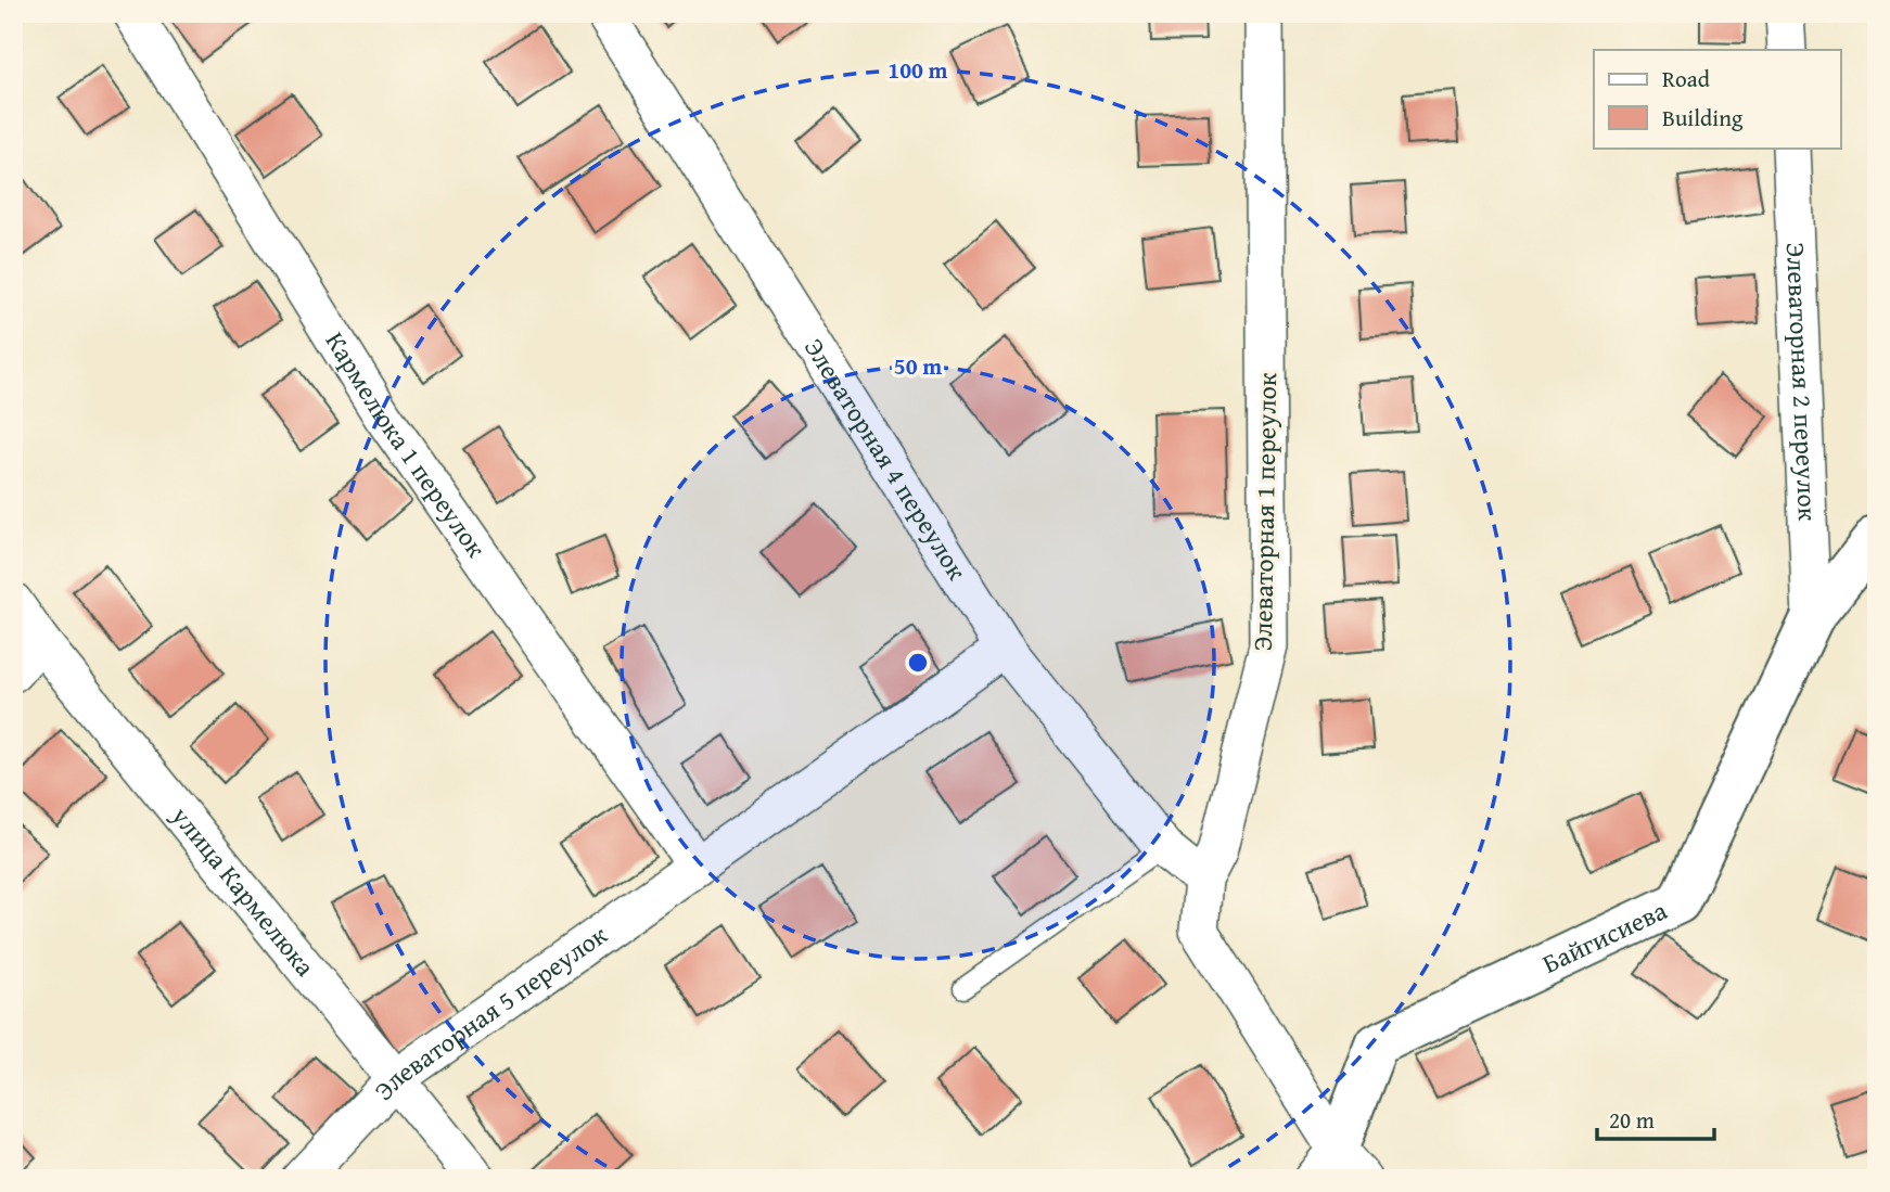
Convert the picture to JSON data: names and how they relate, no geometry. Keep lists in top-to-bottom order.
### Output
{
  "streets": {
    "street": [
      "Элеваторная 2 переулок",
      "Кармелюка 1 переулок",
      "Элеваторная 4 переулок",
      "Элеваторная 1 переулок",
      "улица Кармелюка",
      "Байгисиева",
      "Элеваторная 5 переулок"
    ]
  },
  "crossings": [
    ["Элеваторная 2 переулок", "Байгисиева"],
    ["Кармелюка 1 переулок", "Элеваторная 5 переулок"],
    ["Элеваторная 4 переулок", "Элеваторная 1 переулок"],
    ["Элеваторная 4 переулок", "Элеваторная 5 переулок"],
    ["Элеваторная 1 переулок", "Байгисиева"],
    ["улица Кармелюка", "Элеваторная 5 переулок"]
  ],
  "legend": ["Road", "Building"],
  "scale_bar": "20 m",
  "rings": ["100 m", "50 m"]
}
